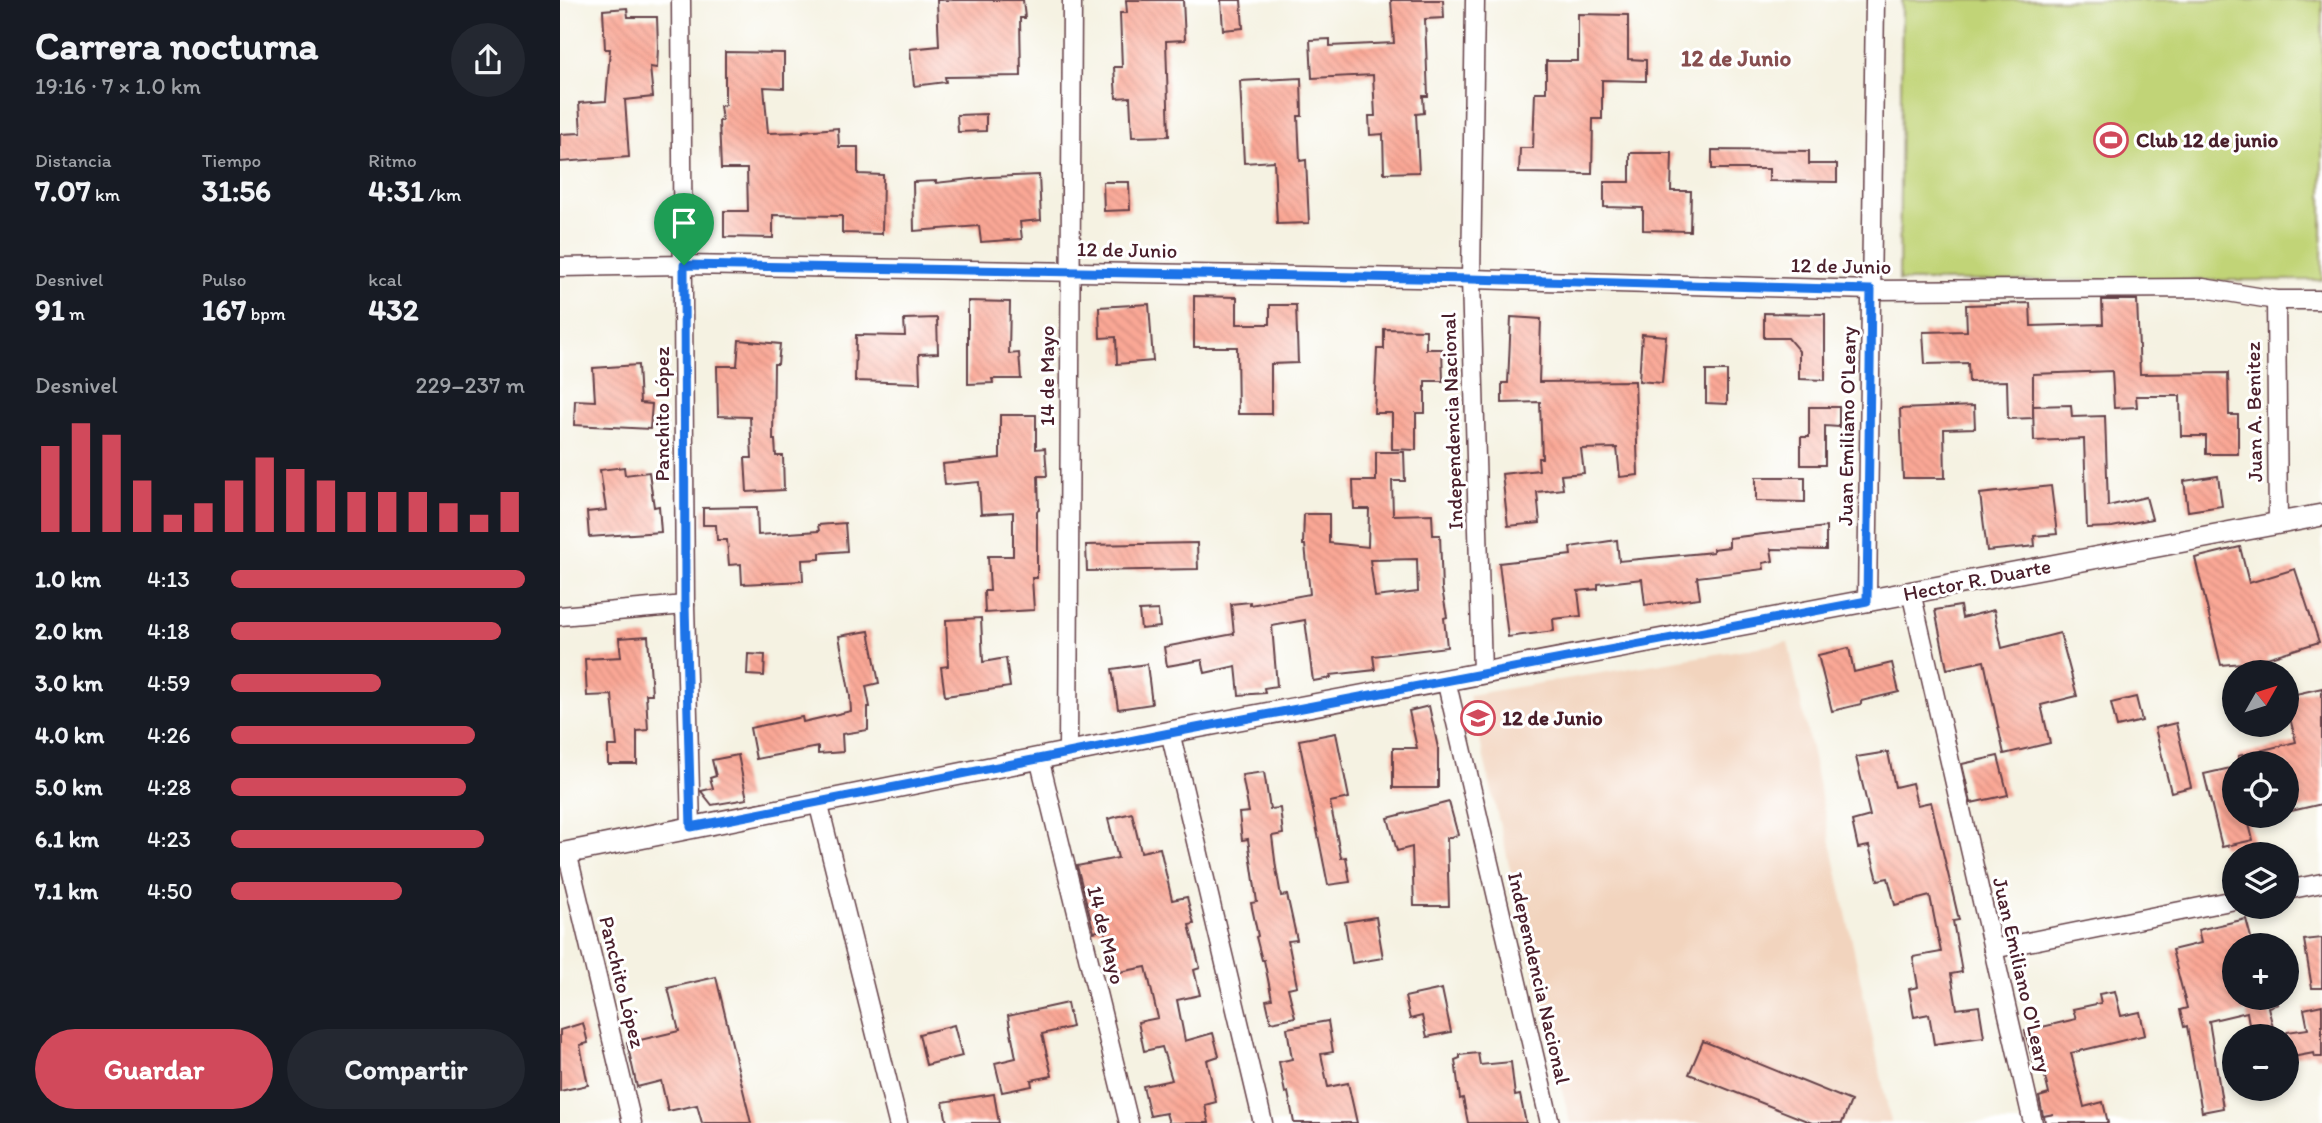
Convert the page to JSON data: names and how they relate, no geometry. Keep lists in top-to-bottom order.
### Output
{
  "streets": {
    "street": [
      "12 de Junio",
      "14 de Mayo",
      "Juan A. Benitez",
      "Panchito López",
      "Independencia Nacional",
      "Juan Emiliano O'Leary",
      "Hector R. Duarte"
    ]
  },
  "crossings": [
    ["12 de Junio", "14 de Mayo"],
    ["12 de Junio", "Juan A. Benitez"],
    ["12 de Junio", "Panchito López"],
    ["12 de Junio", "Independencia Nacional"],
    ["12 de Junio", "Juan Emiliano O'Leary"],
    ["14 de Mayo", "Hector R. Duarte"],
    ["Juan A. Benitez", "Hector R. Duarte"],
    ["Panchito López", "Hector R. Duarte"],
    ["Independencia Nacional", "Hector R. Duarte"],
    ["Juan Emiliano O'Leary", "Hector R. Duarte"]
  ],
  "districts": ["12 de Junio"],
  "places": {
    "sports": ["Club 12 de junio"],
    "school or university": ["12 de Junio"]
  },
  "north": "top right",
  "page": {
    "heading": ["Carrera nocturna", "19:16 · 7 × 1.0 km"],
    "stats": [
      ["Distancia", "7.07 km"],
      ["Tiempo", "31:56"],
      ["Ritmo", "4:31 /km"],
      ["Desnivel", "91 m"],
      ["Pulso", "167 bpm"],
      ["kcal", "432"]
    ],
    "chart": ["Desnivel", "229–237 m"],
    "list": [
      {
        "name": "1.0 km",
        "note": "4:13"
      },
      {
        "name": "2.0 km",
        "note": "4:18"
      },
      {
        "name": "3.0 km",
        "note": "4:59"
      },
      {
        "name": "4.0 km",
        "note": "4:26"
      },
      {
        "name": "5.0 km",
        "note": "4:28"
      },
      {
        "name": "6.1 km",
        "note": "4:23"
      },
      {
        "name": "7.1 km",
        "note": "4:50"
      }
    ],
    "map_buttons": ["+", "−"],
    "buttons": ["Guardar", "Compartir"]
  }
}
